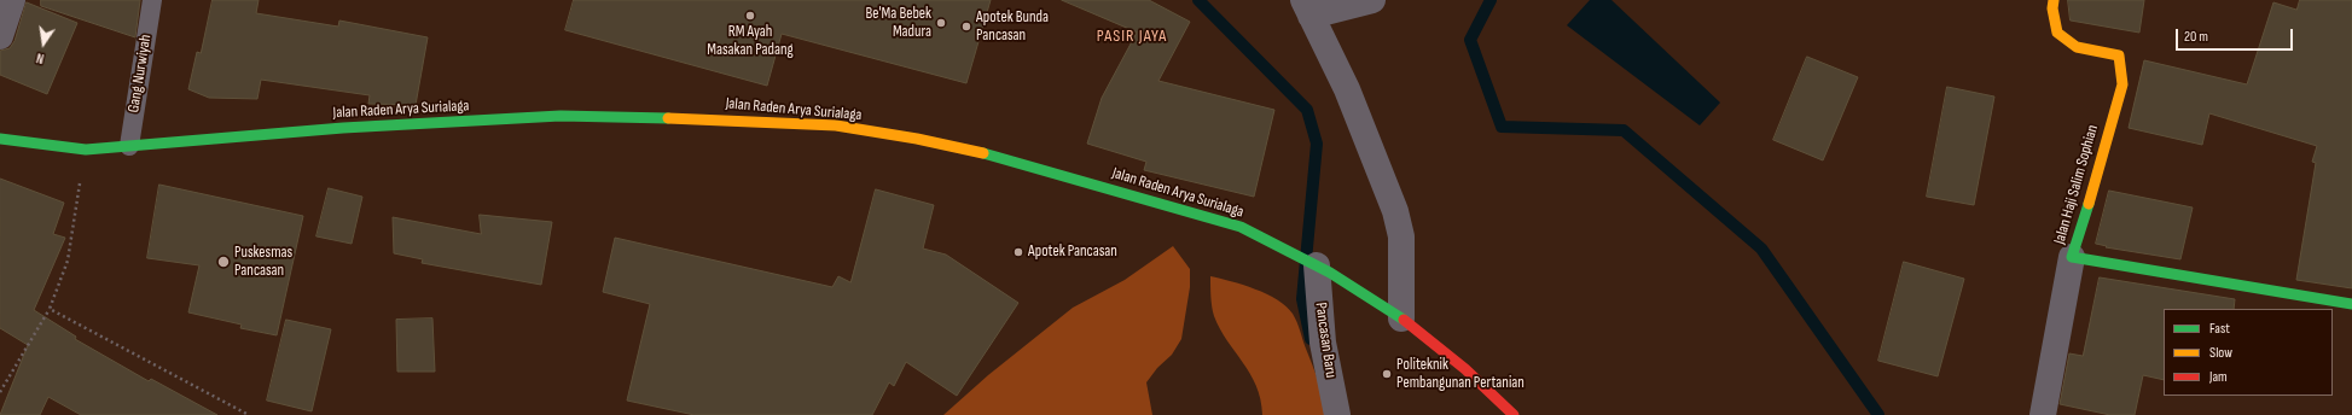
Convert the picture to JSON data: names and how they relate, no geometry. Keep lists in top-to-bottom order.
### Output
{
  "streets": {
    "main road": ["Jalan Raden Arya Surialaga", "Jalan Haji Salim Sophian"],
    "street": ["Pancasan Baru"],
    "lane": ["Gang Nurwiyah"]
  },
  "crossings": [
    ["Gang Nurwiyah", "Jalan Raden Arya Surialaga"],
    ["Jalan Raden Arya Surialaga", "Pancasan Baru"]
  ],
  "districts": ["PASIR JAYA"],
  "places": [
    "RM Ayah Masakan Padang",
    "Be'Ma Bebek Madura",
    "Apotek Bunda Pancasan",
    "Apotek Pancasan",
    "Puskesmas Pancasan",
    "Politeknik Pembangunan Pertanian"
  ],
  "legend": ["Fast", "Slow", "Jam"],
  "scale_bar": "20 m",
  "north": "bottom"
}
